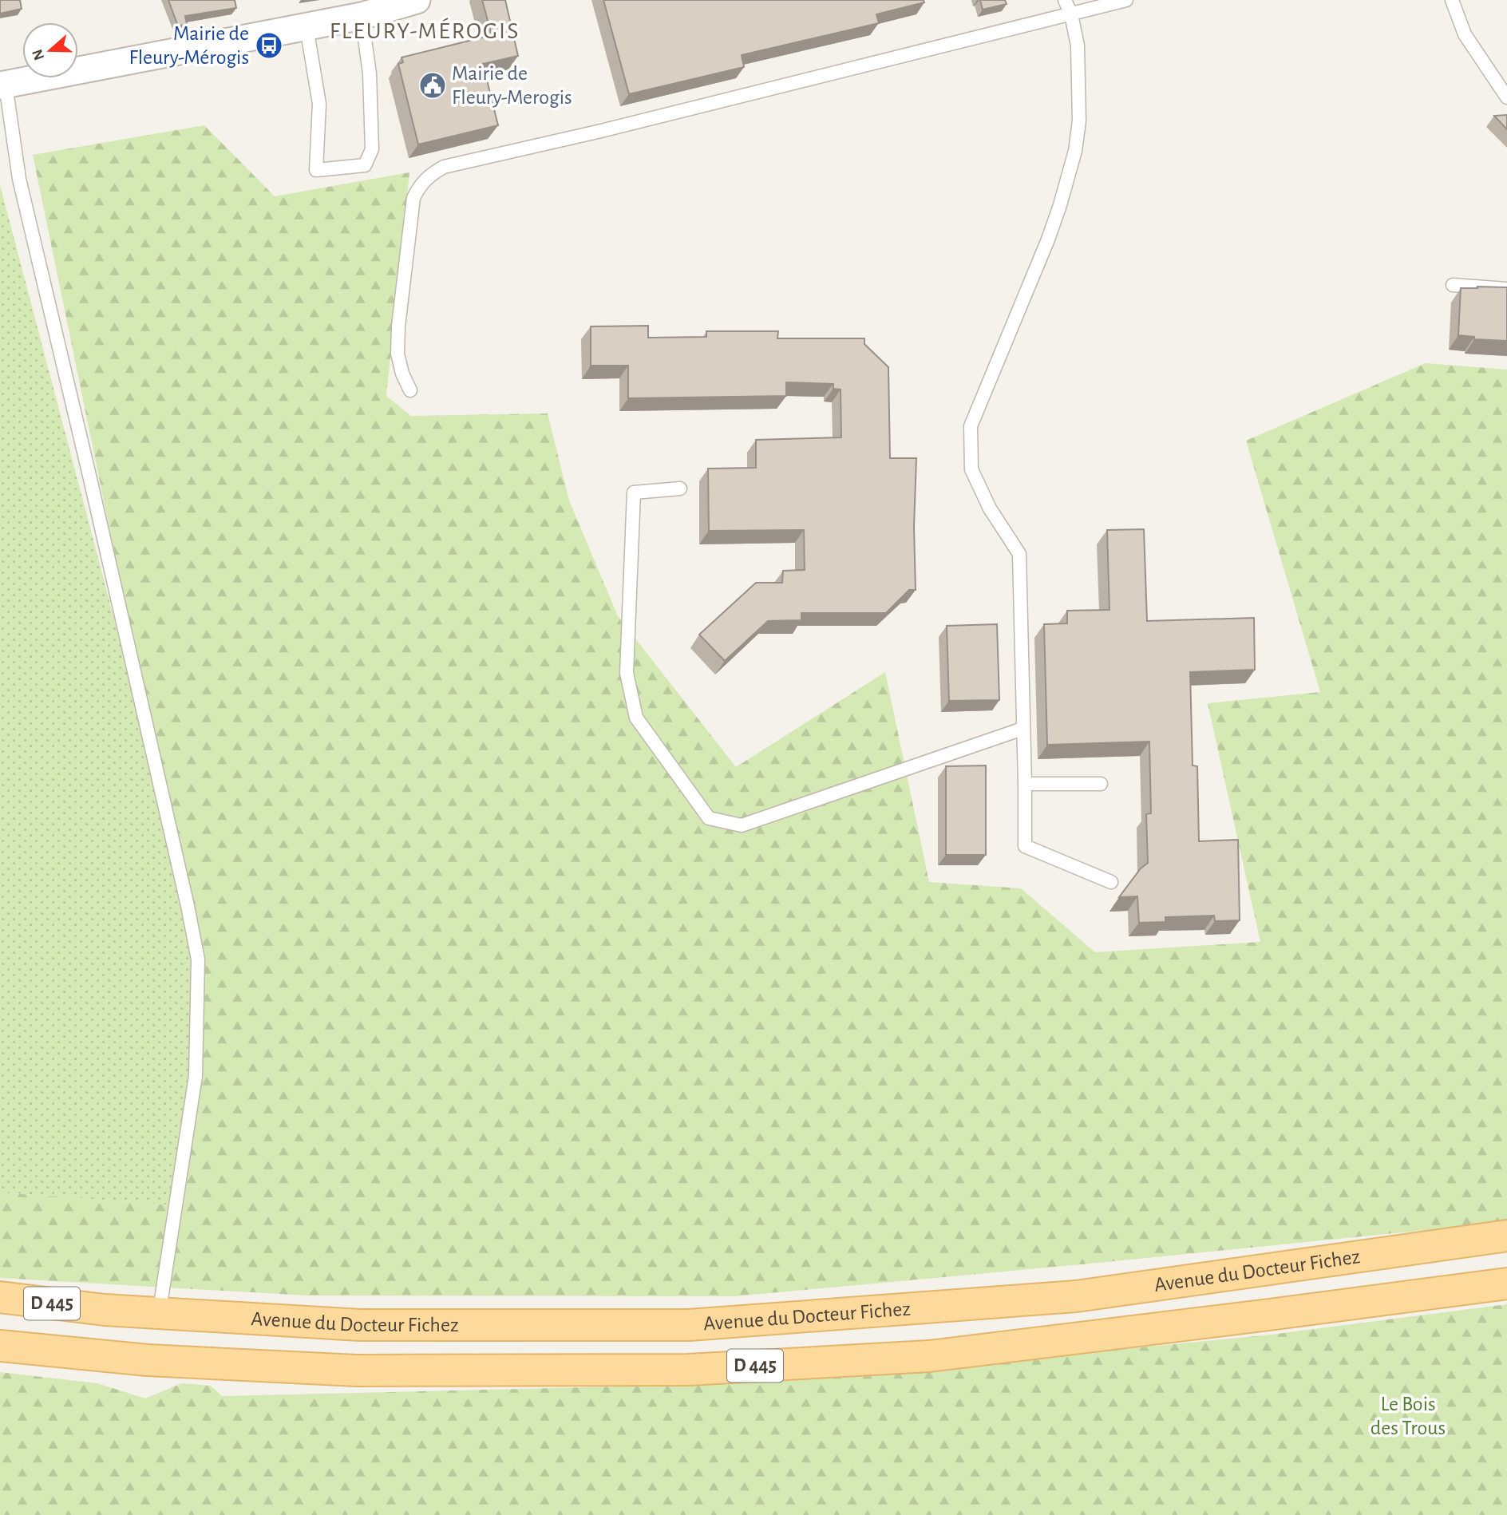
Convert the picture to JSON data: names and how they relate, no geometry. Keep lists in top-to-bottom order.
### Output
{
  "streets": {
    "main road": ["Avenue du Docteur Fichez", "D 445"]
  },
  "districts": ["FLEURY-MÉROGIS"],
  "parks": ["Le Bois des Trous"],
  "places": {
    "bus stop": ["Mairie de Fleury-Mérogis"],
    "public building": ["Mairie de Fleury-Merogis"]
  },
  "north": "left"
}
